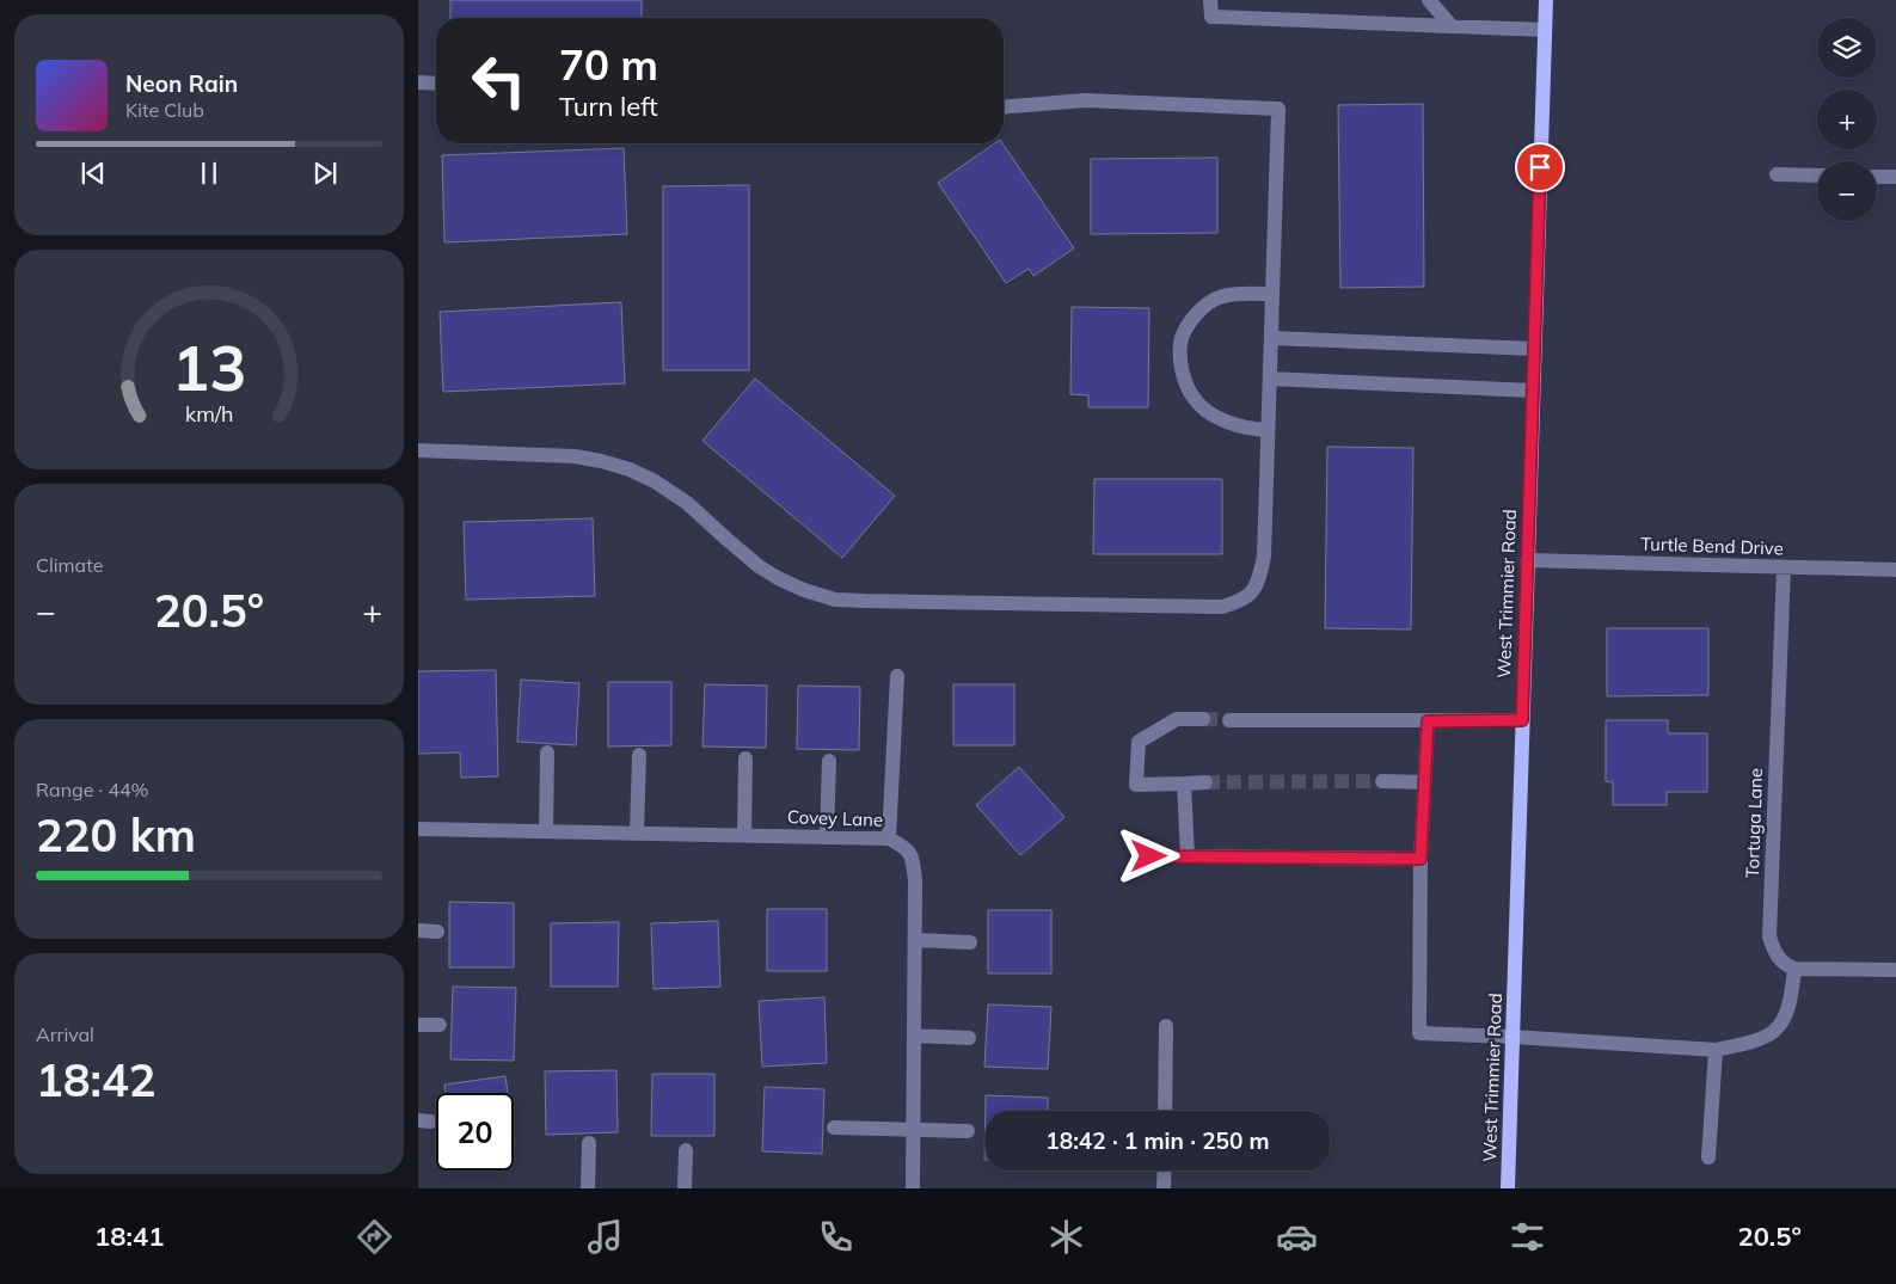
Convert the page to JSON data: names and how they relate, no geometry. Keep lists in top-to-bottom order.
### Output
{
  "streets": {
    "main road": ["West Trimmier Road"],
    "street": ["Turtle Bend Drive", "Covey Lane", "Tortuga Lane"]
  },
  "crossings": [
    ["Turtle Bend Drive", "West Trimmier Road"],
    ["Turtle Bend Drive", "Tortuga Lane"]
  ],
  "page": {
    "map_buttons": ["+", "−"],
    "turn": ["70 m", "Turn left"],
    "song": ["Neon Rain", "Kite Club"],
    "tile": [
      "Climate",
      ["Range · 44%", "220 km"],
      ["Arrival", "18:42"]
    ],
    "heat": ["−", "20.5°", "+"],
    "limit": "20",
    "trip": "18:42 · 1 min · 250 m",
    "tabs": ["18:41", "20.5°"],
    "gauge": ["13", "km/h"]
  }
}
